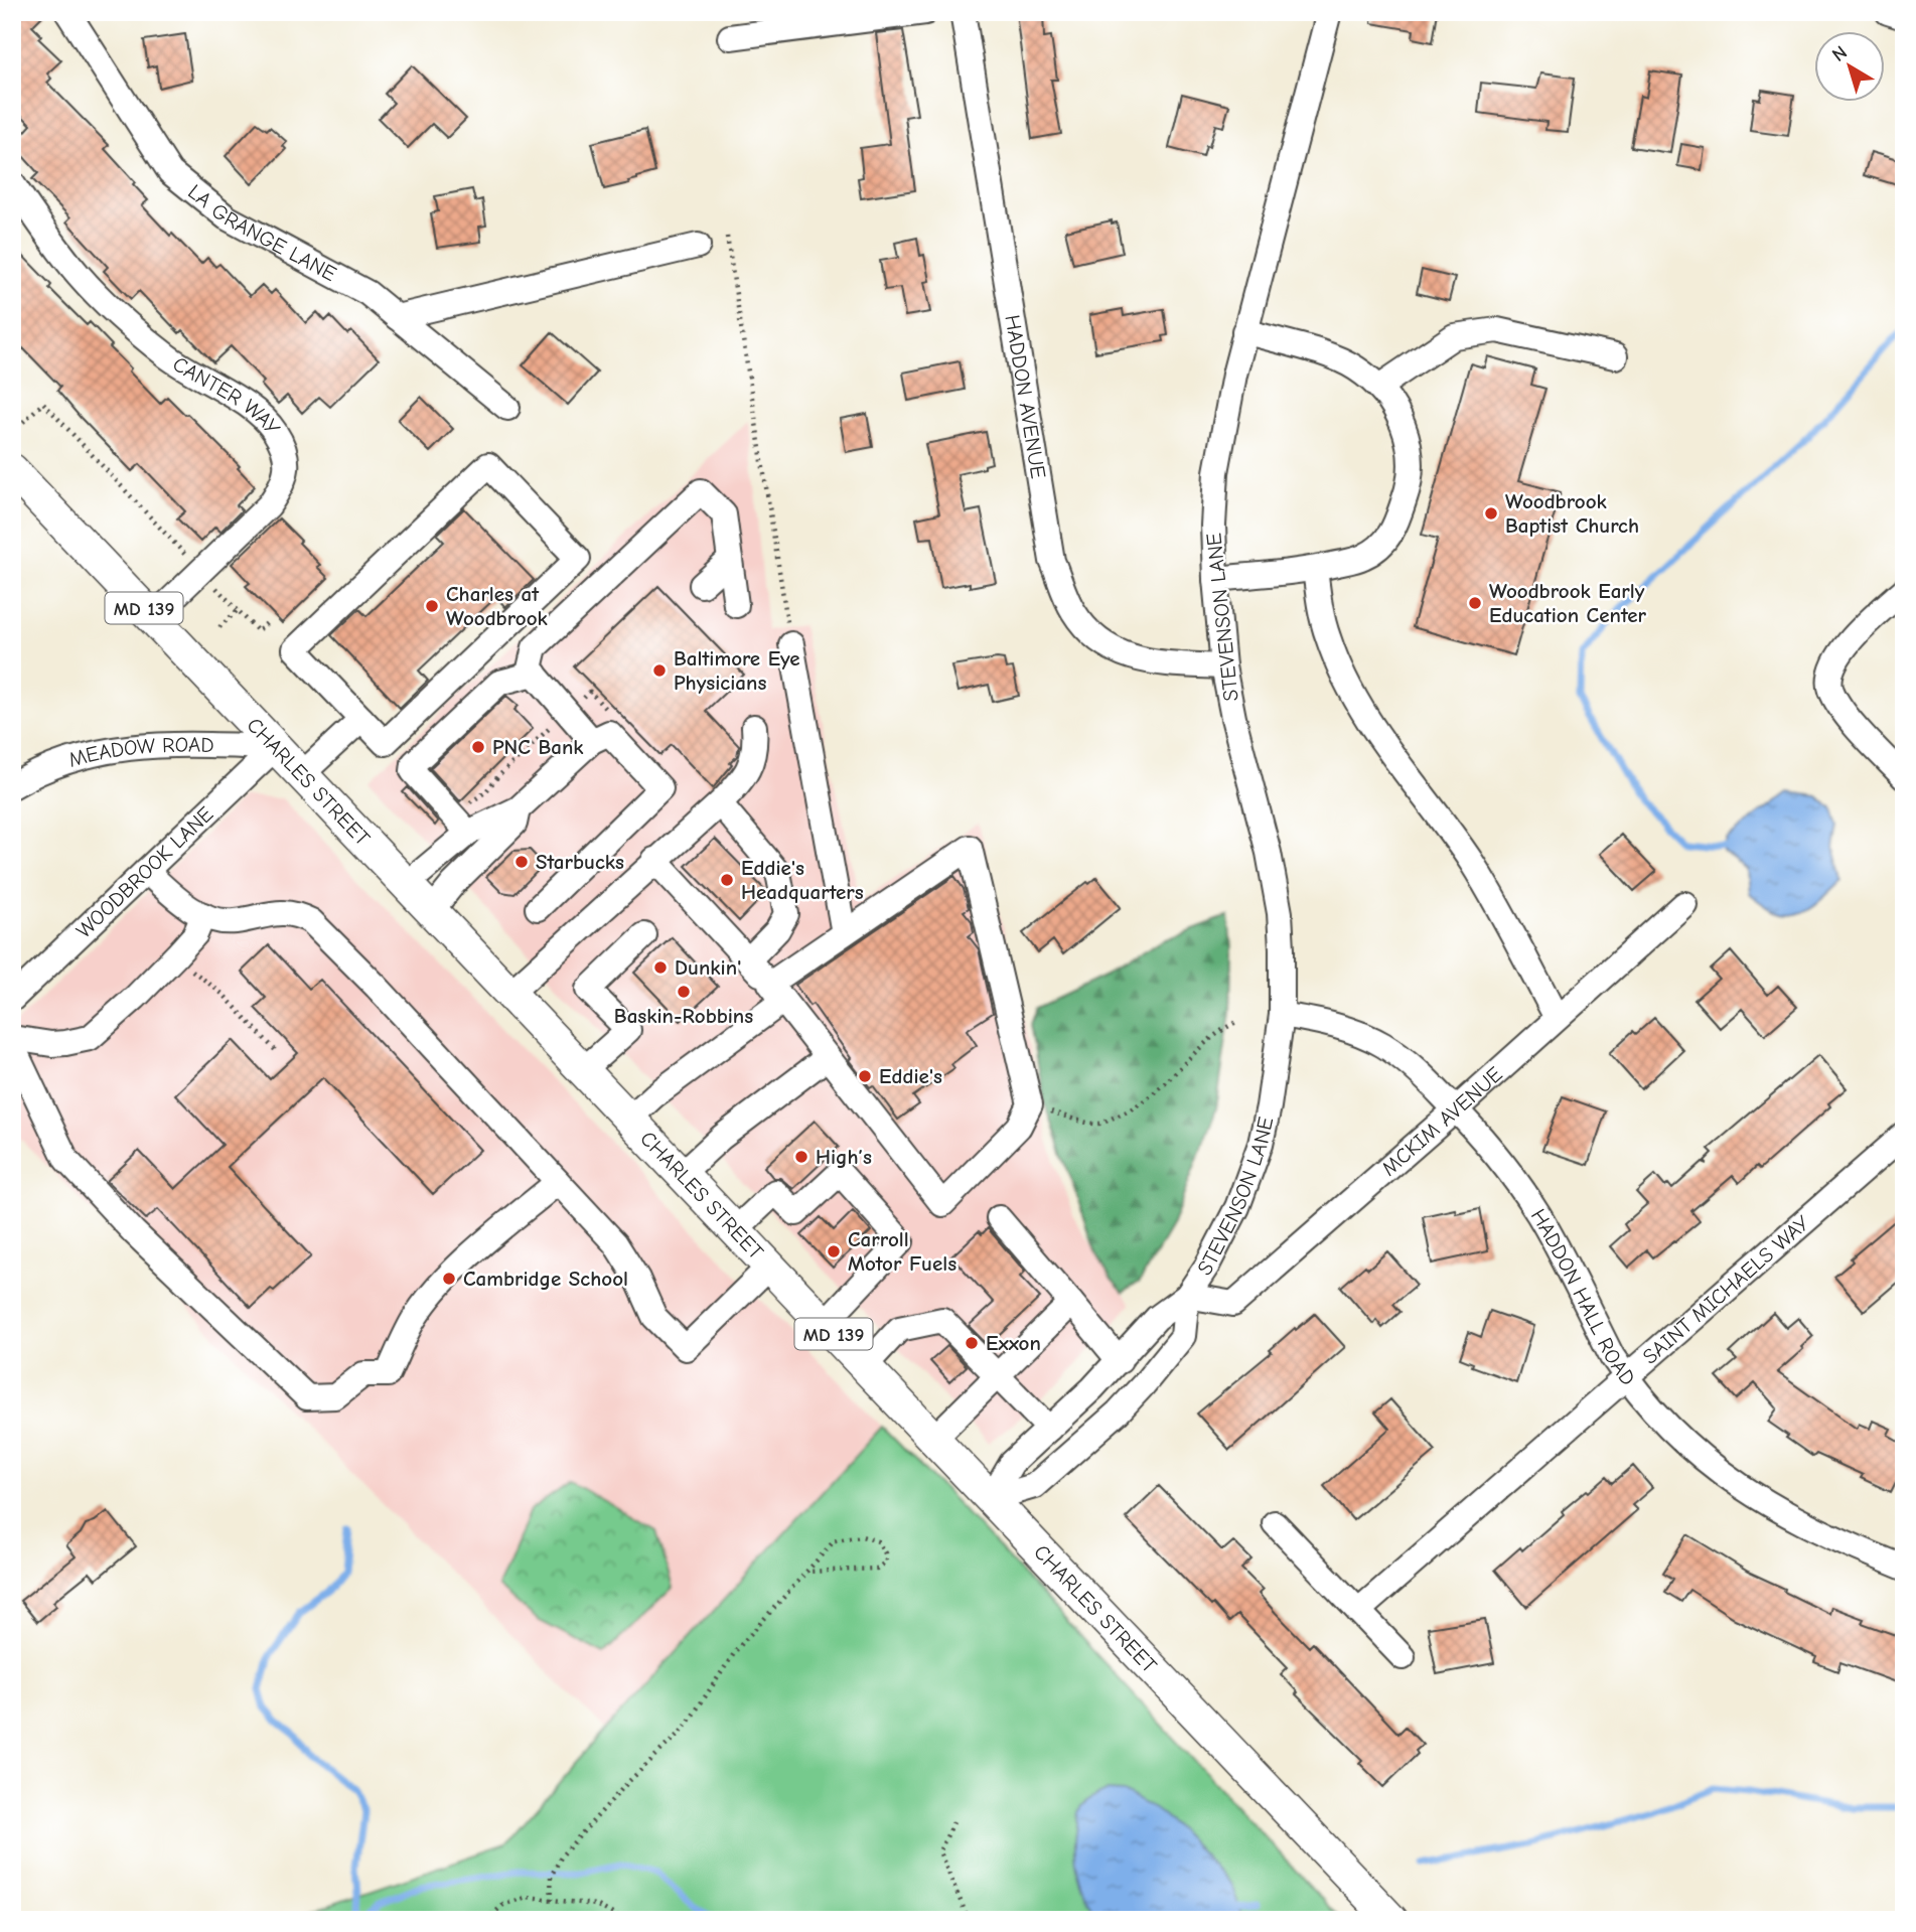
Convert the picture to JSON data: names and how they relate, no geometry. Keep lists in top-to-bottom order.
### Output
{
  "streets": {
    "main road": ["MD 139", "CHARLES STREET"],
    "street": [
      "LA GRANGE LANE",
      "HADDON AVENUE",
      "CANTER WAY",
      "STEVENSON LANE",
      "MEADOW ROAD",
      "WOODBROOK LANE",
      "MCKIM AVENUE",
      "SAINT MICHAELS WAY",
      "HADDON HALL ROAD"
    ]
  },
  "crossings": [
    ["HADDON AVENUE", "STEVENSON LANE"],
    ["CANTER WAY", "CHARLES STREET"],
    ["STEVENSON LANE", "CHARLES STREET"],
    ["STEVENSON LANE", "MCKIM AVENUE"],
    ["STEVENSON LANE", "HADDON HALL ROAD"],
    ["MEADOW ROAD", "CHARLES STREET"],
    ["MEADOW ROAD", "WOODBROOK LANE"],
    ["CHARLES STREET", "WOODBROOK LANE"],
    ["MCKIM AVENUE", "HADDON HALL ROAD"],
    ["SAINT MICHAELS WAY", "HADDON HALL ROAD"]
  ],
  "places": [
    "Woodbrook Baptist Church",
    "Woodbrook Early Education Center",
    "Charles at Woodbrook",
    "Baltimore Eye Physicians",
    "PNC Bank",
    "Starbucks",
    "Eddie's Headquarters",
    "Dunkin'",
    "Baskin-Robbins",
    "Eddie's",
    "High’s",
    "Carroll Motor Fuels",
    "Cambridge School",
    "Exxon"
  ],
  "north": "top left"
}
